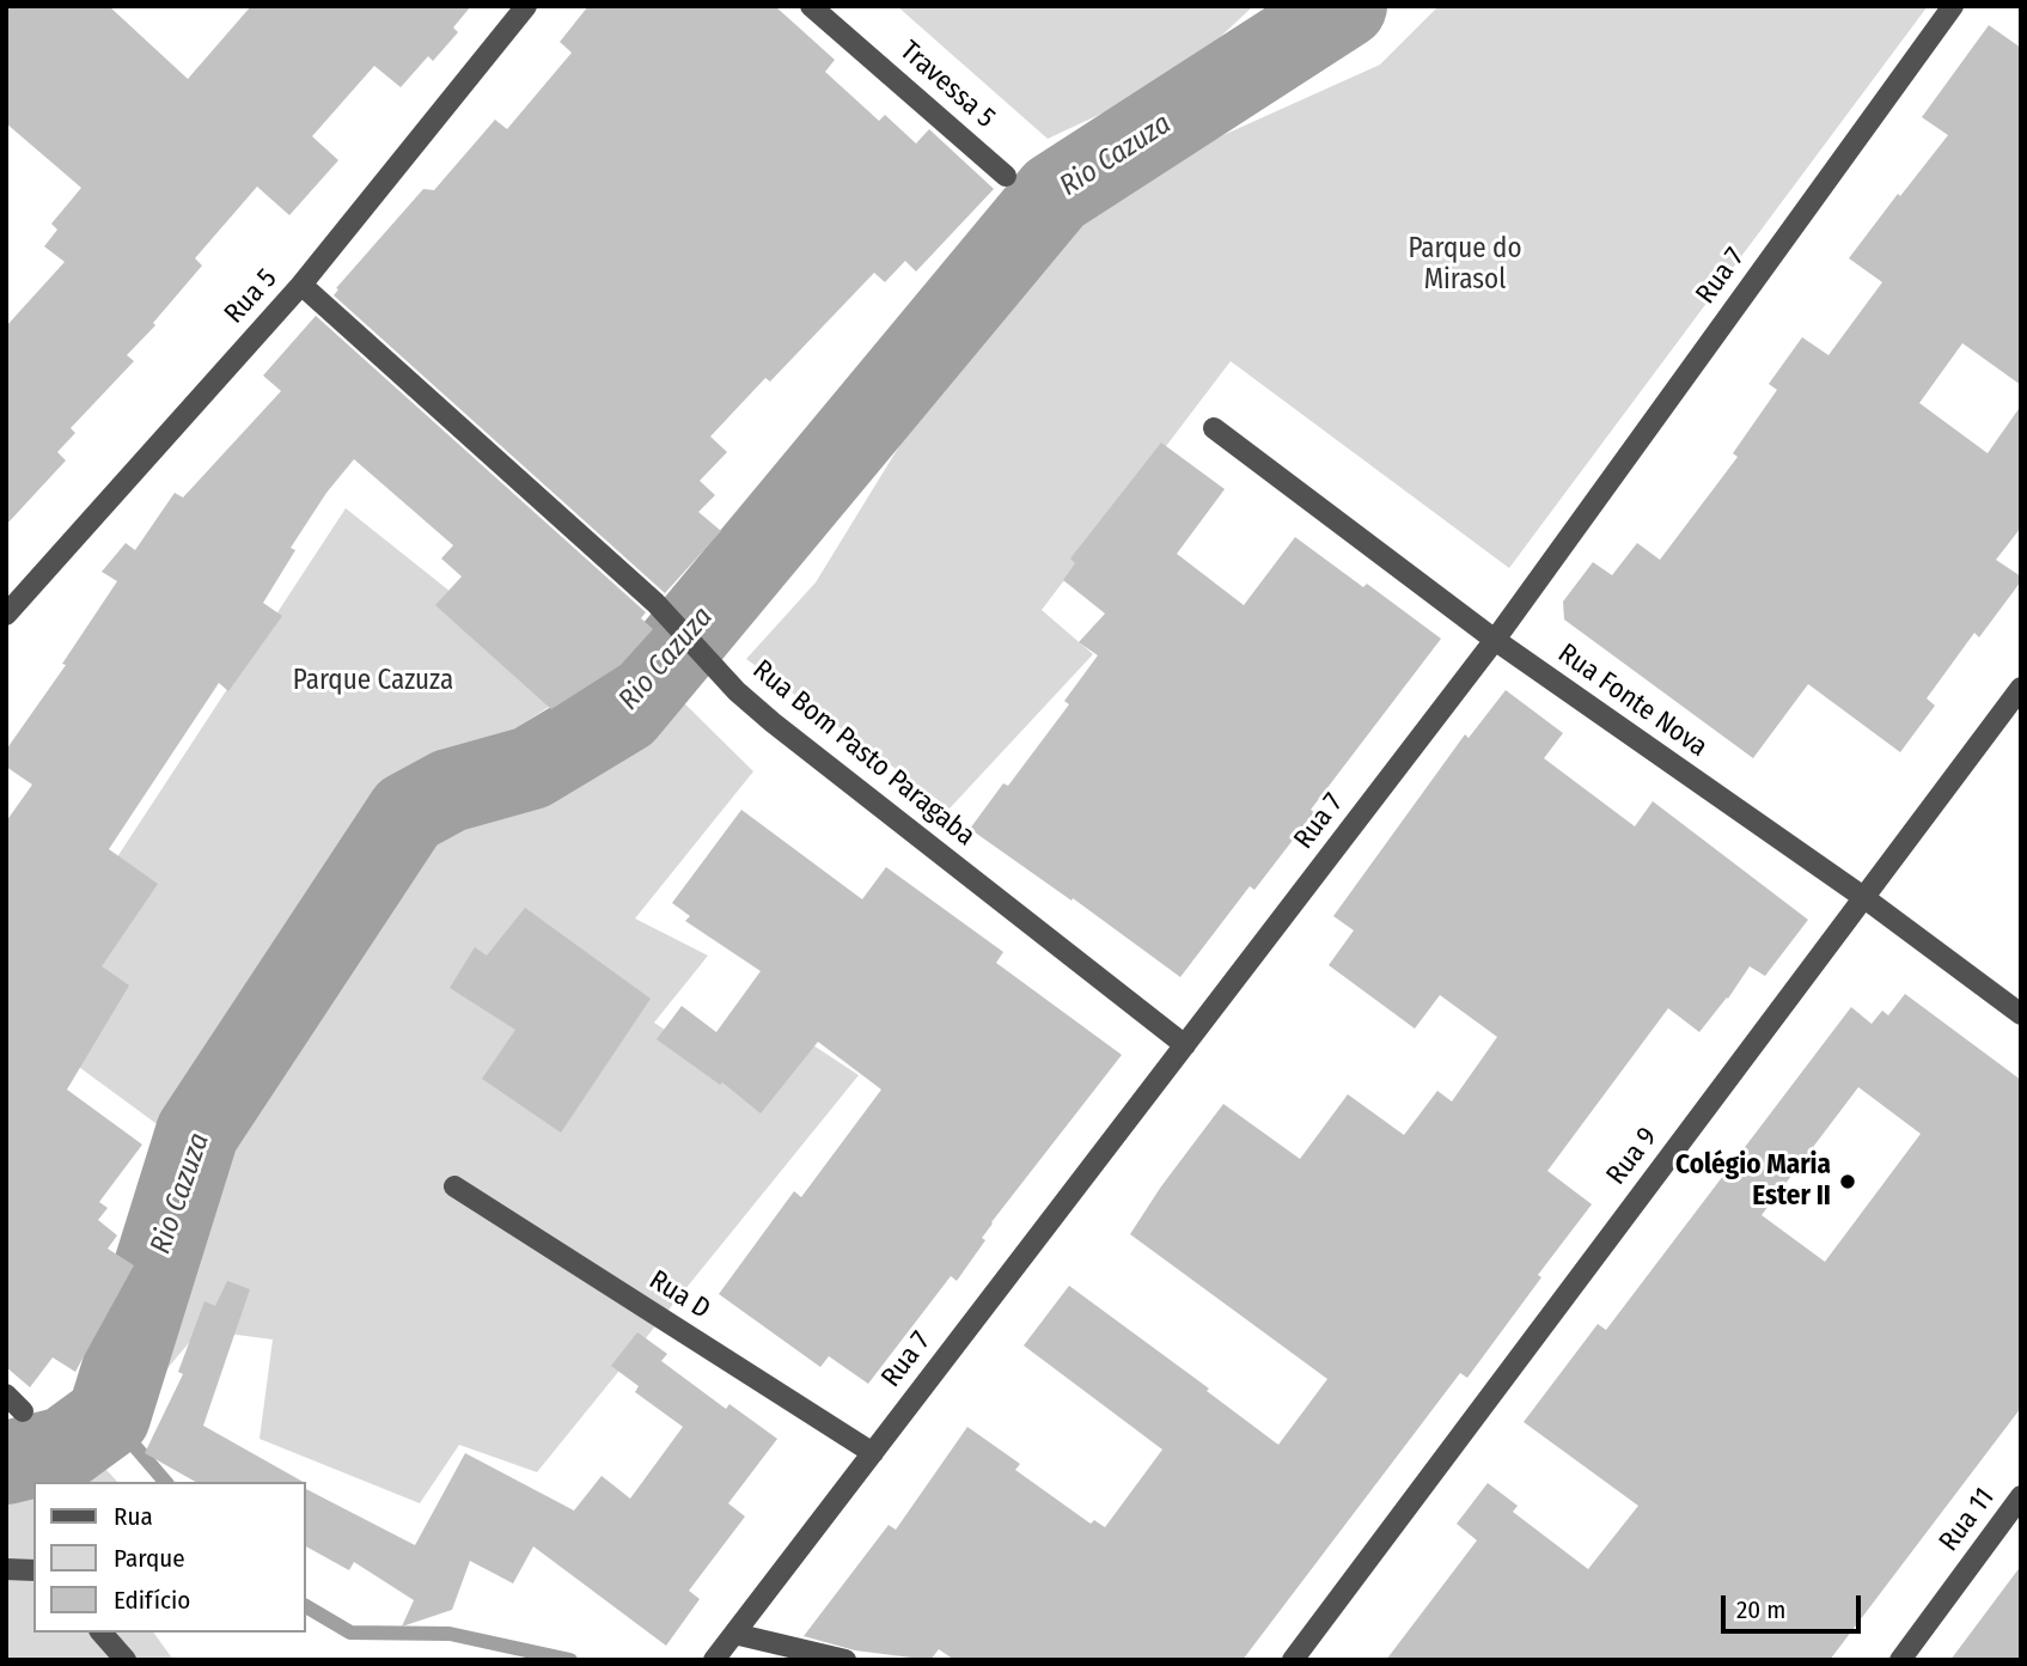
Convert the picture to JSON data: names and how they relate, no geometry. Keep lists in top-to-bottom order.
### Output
{
  "streets": {
    "street": [
      "Travessa 5",
      "Rua 7",
      "Rua 5",
      "Rua Fonte Nova",
      "Rua Bom Pasto Paragaba",
      "Rua 9",
      "Rua D",
      "Rua 11"
    ]
  },
  "crossings": [
    ["Rua 7", "Rua Fonte Nova"],
    ["Rua 7", "Rua Bom Pasto Paragaba"],
    ["Rua 7", "Rua D"],
    ["Rua 5", "Rua Bom Pasto Paragaba"],
    ["Rua Fonte Nova", "Rua 9"]
  ],
  "water": ["Rio Cazuza"],
  "parks": ["Parque do Mirasol", "Parque Cazuza"],
  "places": ["Colégio Maria Ester II"],
  "legend": ["Rua", "Parque", "Edifício"],
  "scale_bar": "20 m"
}
